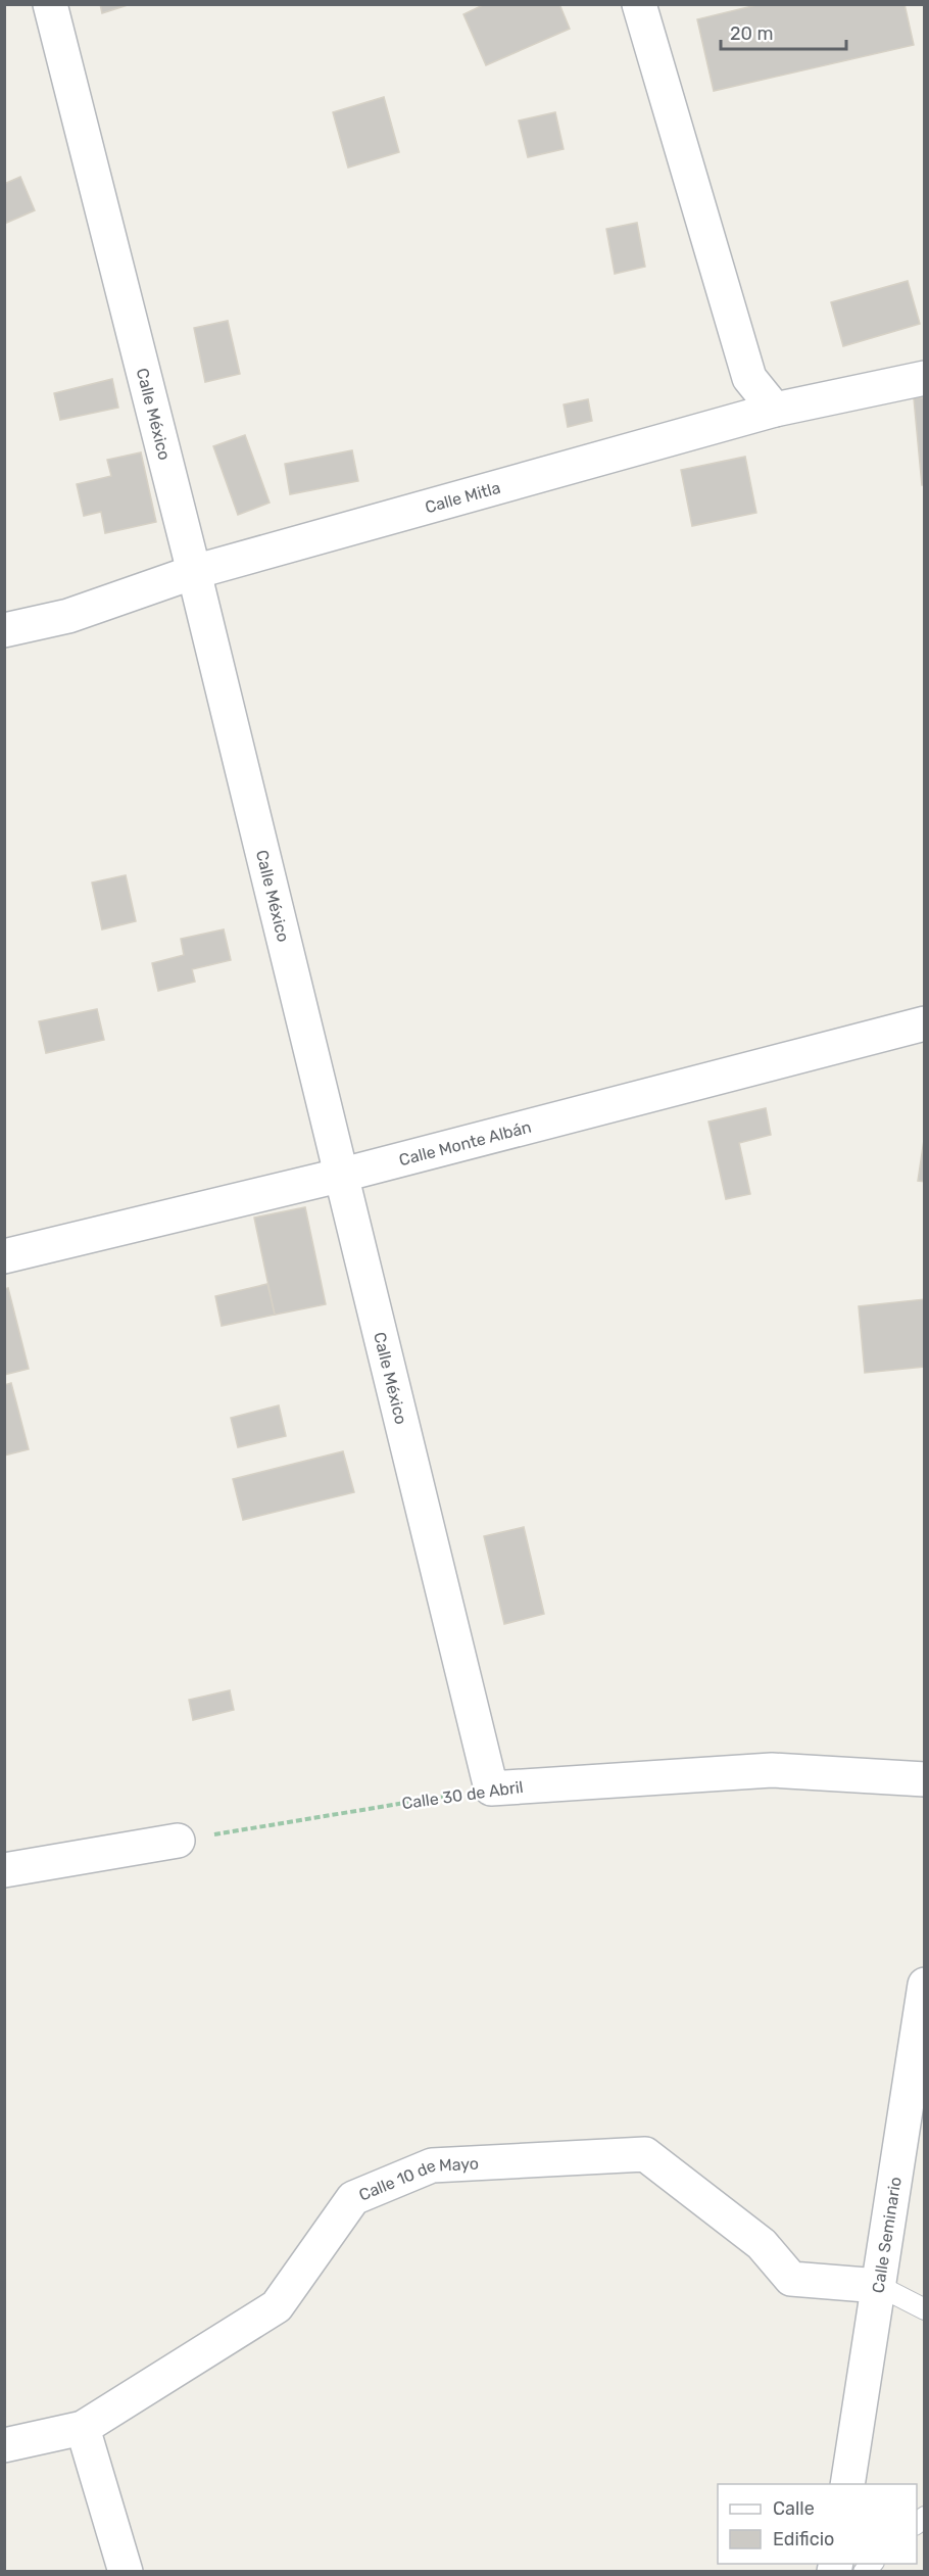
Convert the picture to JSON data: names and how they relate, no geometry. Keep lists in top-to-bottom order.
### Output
{
  "streets": {
    "street": [
      "Calle México",
      "Calle Mitla",
      "Calle Monte Albán",
      "Calle 30 de Abril",
      "Calle 10 de Mayo",
      "Calle Seminario"
    ]
  },
  "crossings": [
    ["Calle México", "Calle Mitla"],
    ["Calle México", "Calle Monte Albán"],
    ["Calle México", "Calle 30 de Abril"],
    ["Calle 10 de Mayo", "Calle Seminario"]
  ],
  "legend": ["Calle", "Edificio"],
  "scale_bar": "20 m"
}
